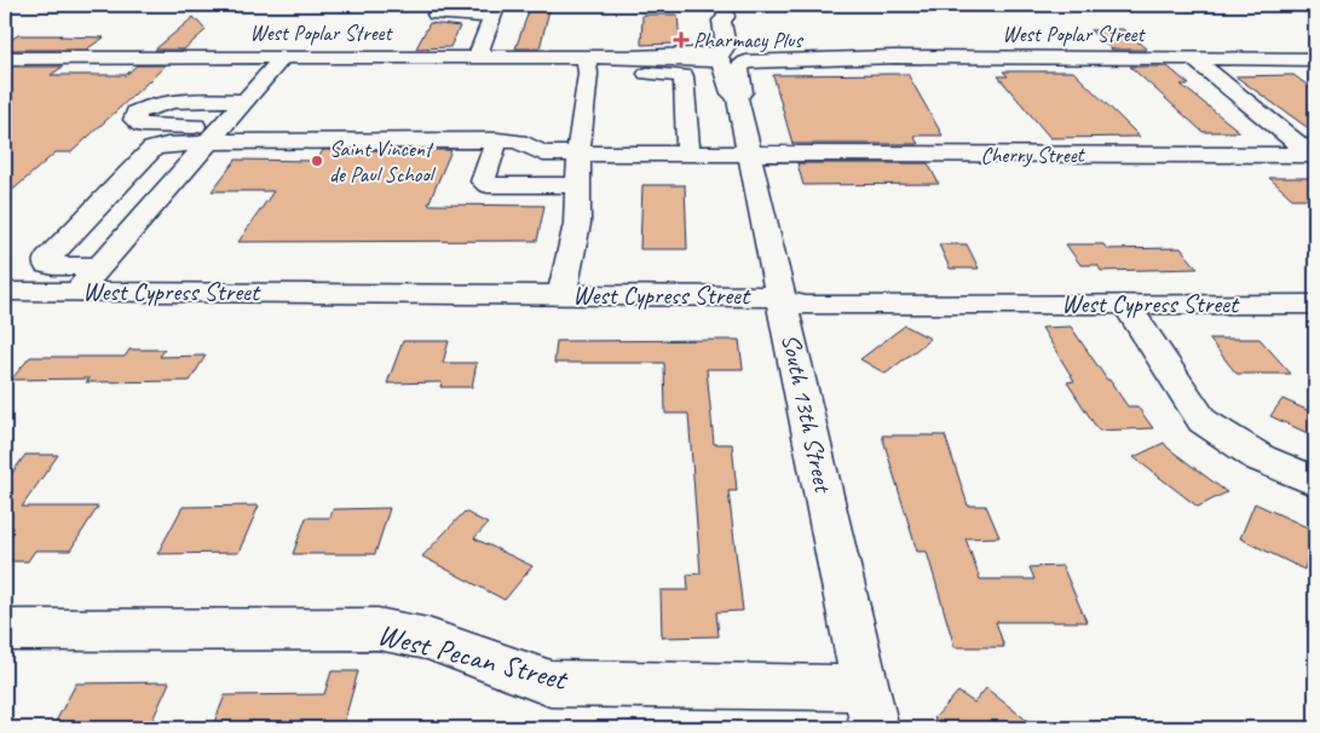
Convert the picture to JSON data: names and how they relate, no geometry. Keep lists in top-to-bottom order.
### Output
{
  "streets": {
    "street": [
      "West Poplar Street",
      "Cherry Street",
      "West Cypress Street",
      "South 13th Street",
      "West Pecan Street"
    ]
  },
  "crossings": [
    ["West Poplar Street", "South 13th Street"],
    ["Cherry Street", "South 13th Street"],
    ["West Cypress Street", "South 13th Street"],
    ["South 13th Street", "West Pecan Street"]
  ],
  "places": {
    "health": ["Pharmacy Plus"],
    "other": ["Saint Vincent de Paul School"]
  }
}
